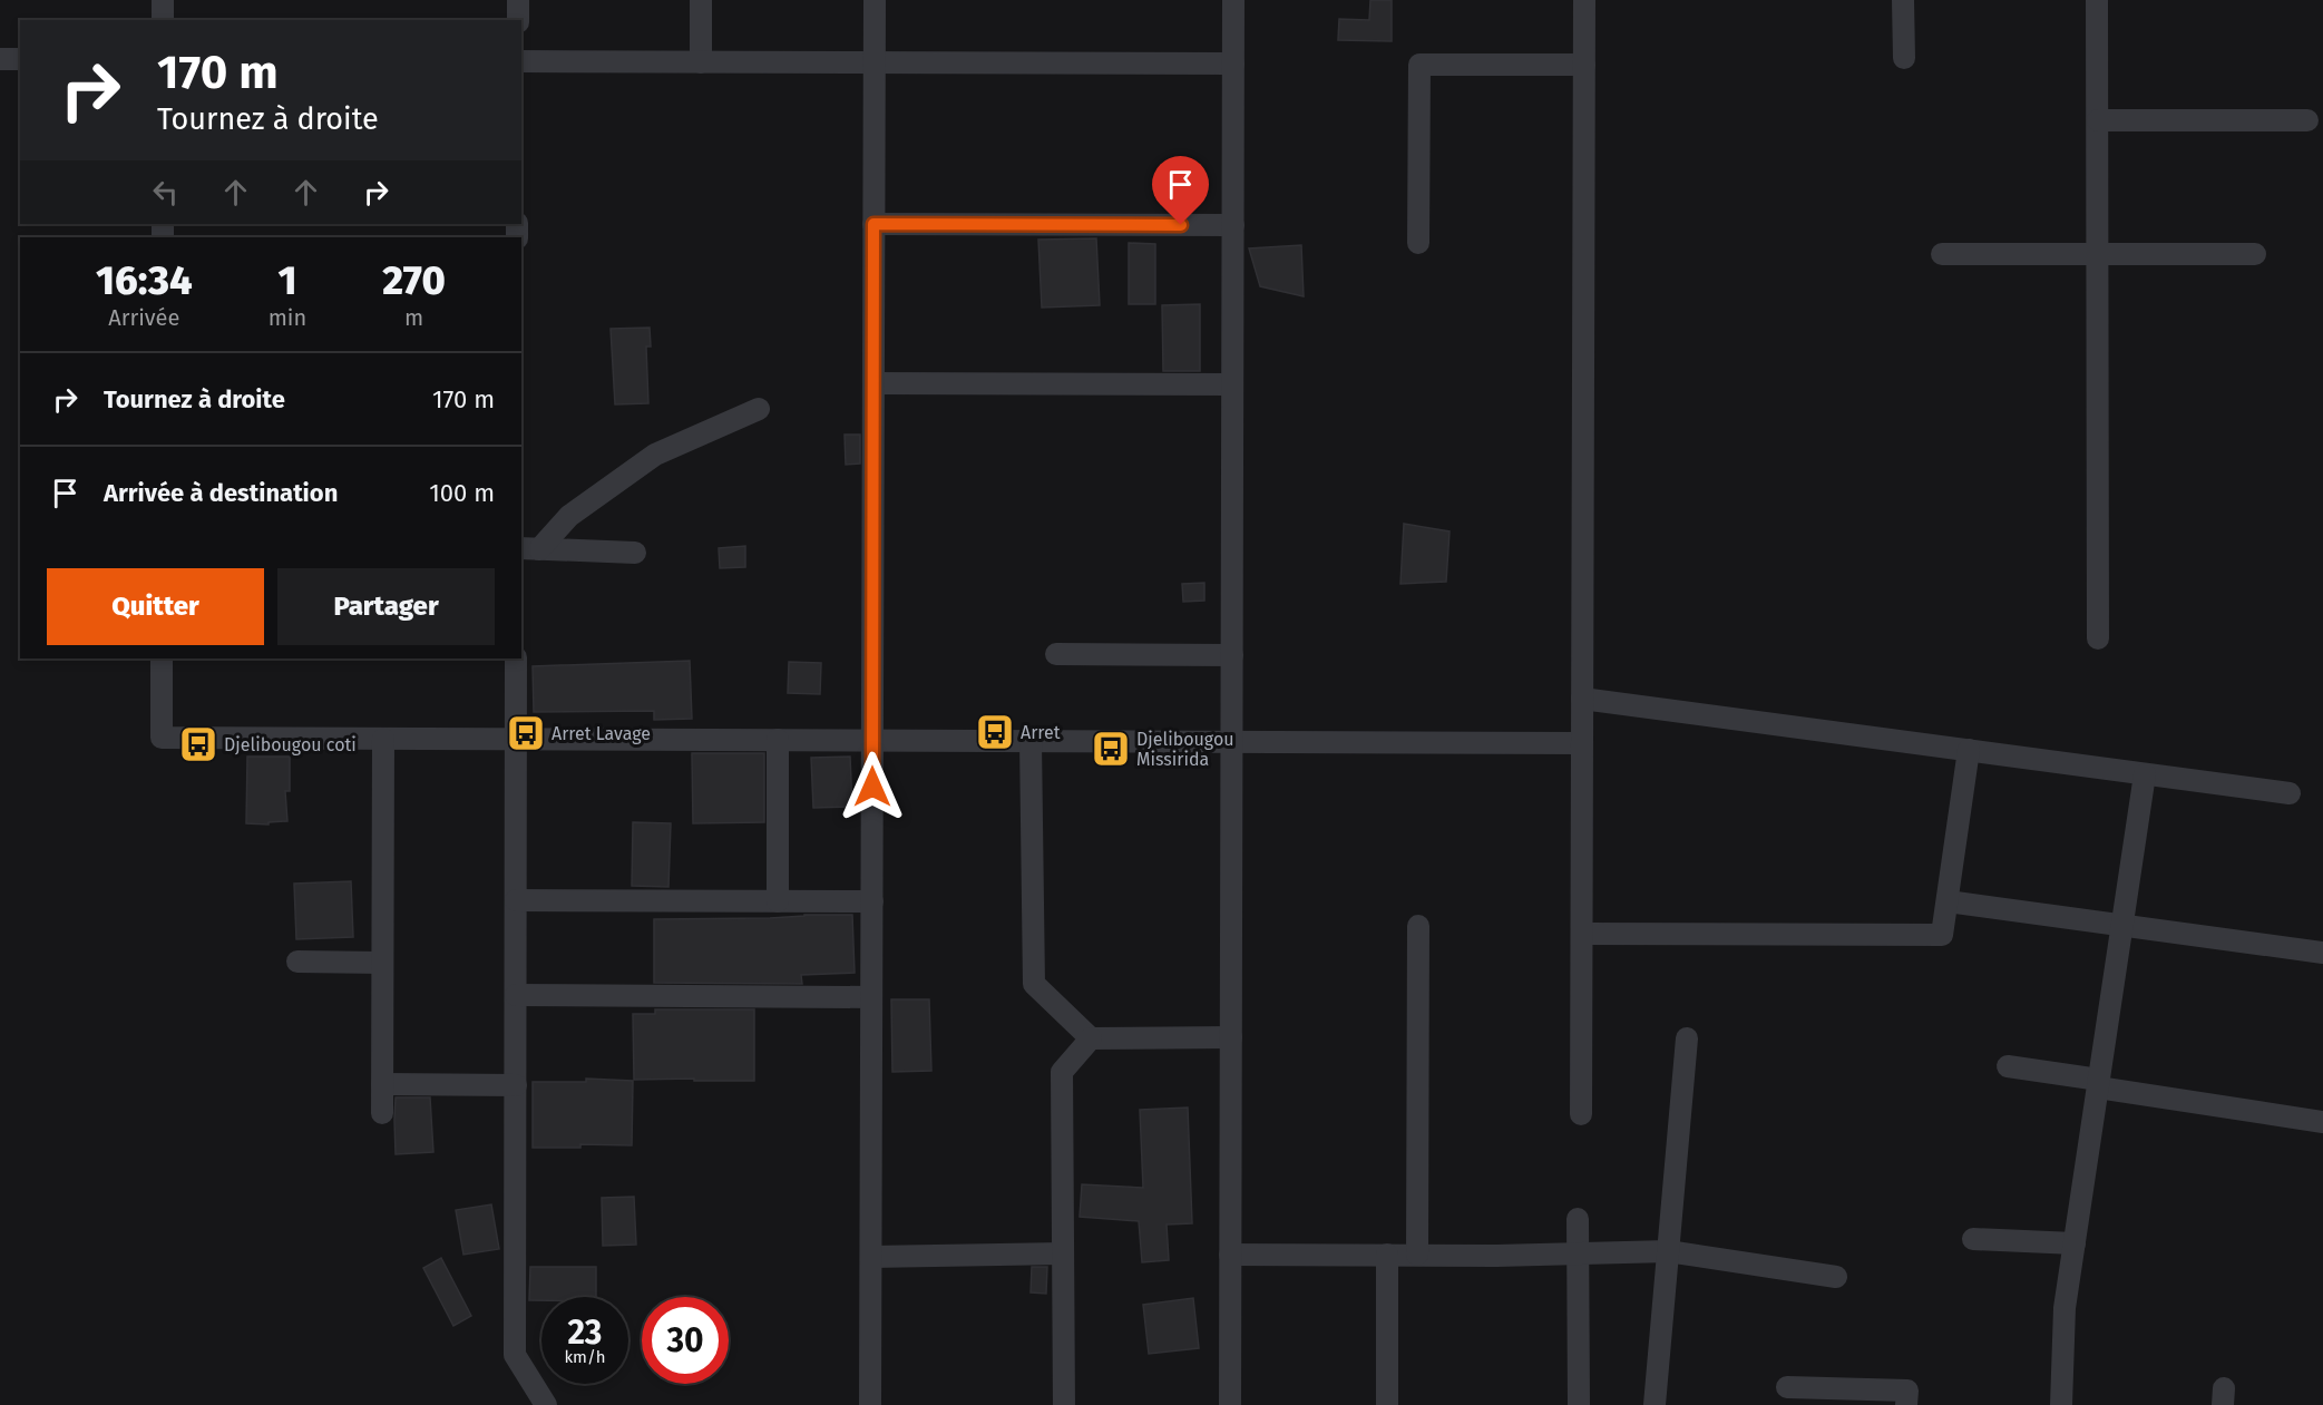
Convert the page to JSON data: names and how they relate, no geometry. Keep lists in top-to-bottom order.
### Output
{
  "places": {
    "bus stop": [
      "Arret",
      "Arret Lavage",
      "Djelibougou coti",
      "Djelibougou Missirida"
    ]
  },
  "page": {
    "turn": ["170 m", "Tournez à droite"],
    "eta": [
      "16:34",
      "Arrivée",
      "1",
      "min",
      "270",
      "m"
    ],
    "list": [
      {
        "name": "Tournez à droite",
        "value": "170 m"
      },
      {
        "name": "Arrivée à destination",
        "value": "100 m"
      }
    ],
    "buttons": ["Quitter", "Partager"],
    "speed": "23 km/h",
    "limit": "30"
  }
}
